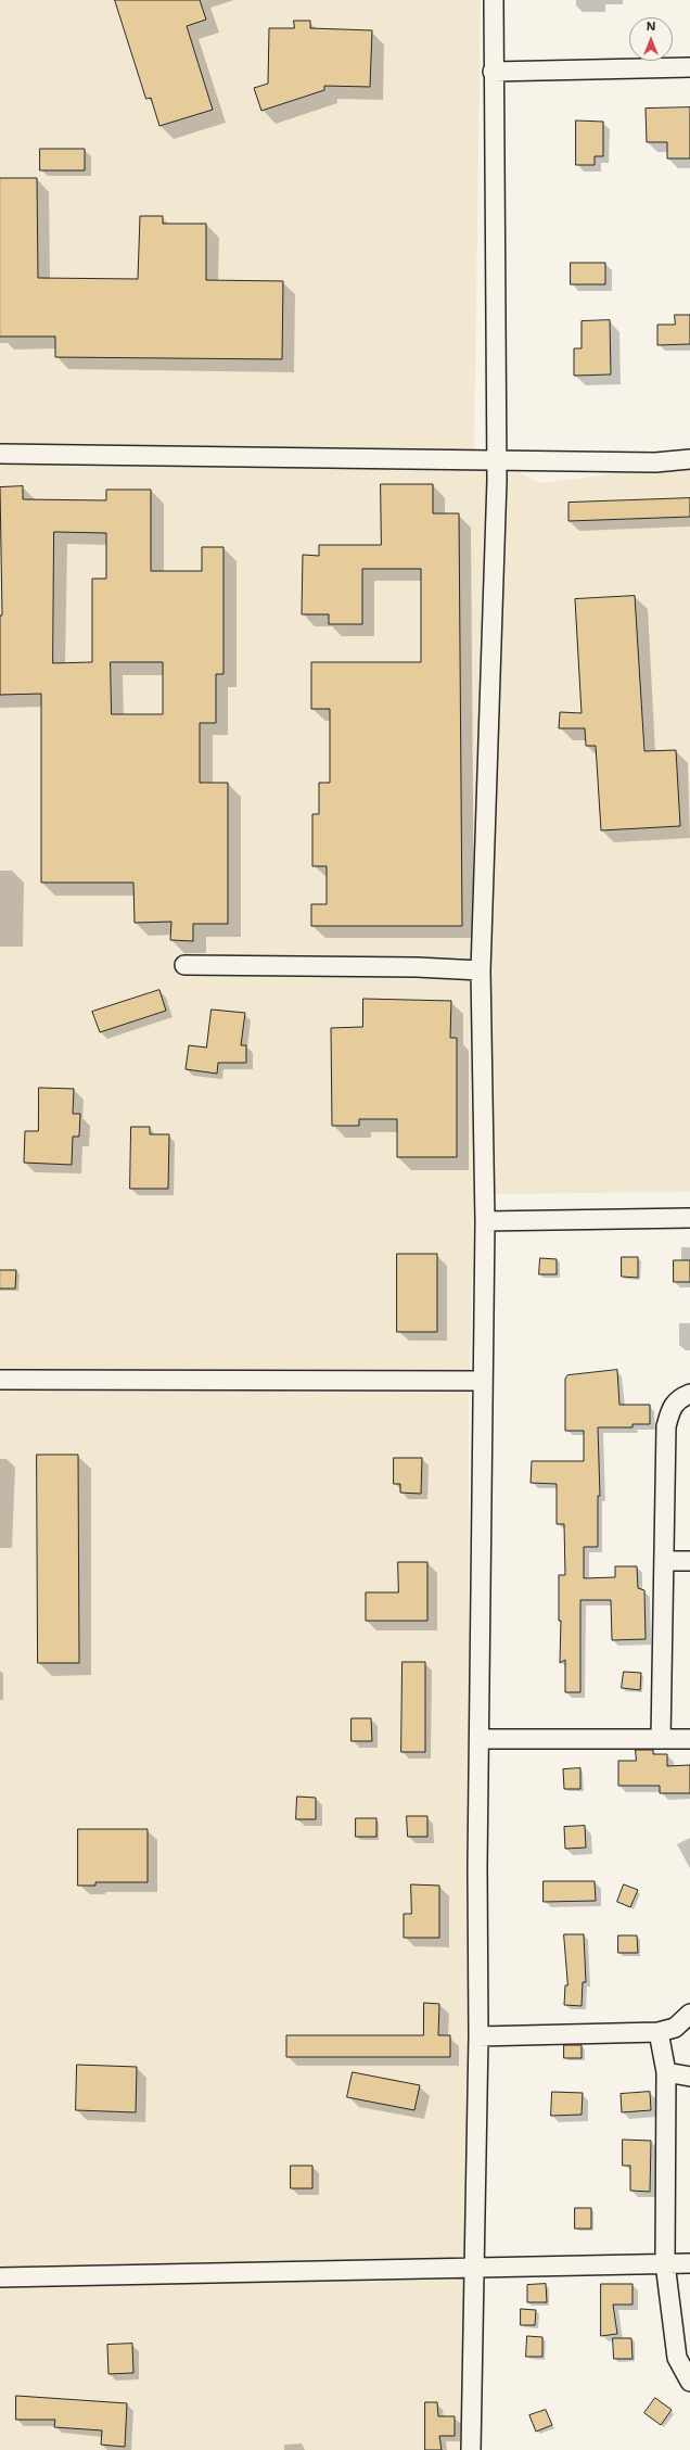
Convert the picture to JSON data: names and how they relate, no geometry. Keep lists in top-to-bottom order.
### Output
{
  "north": "top"
}
